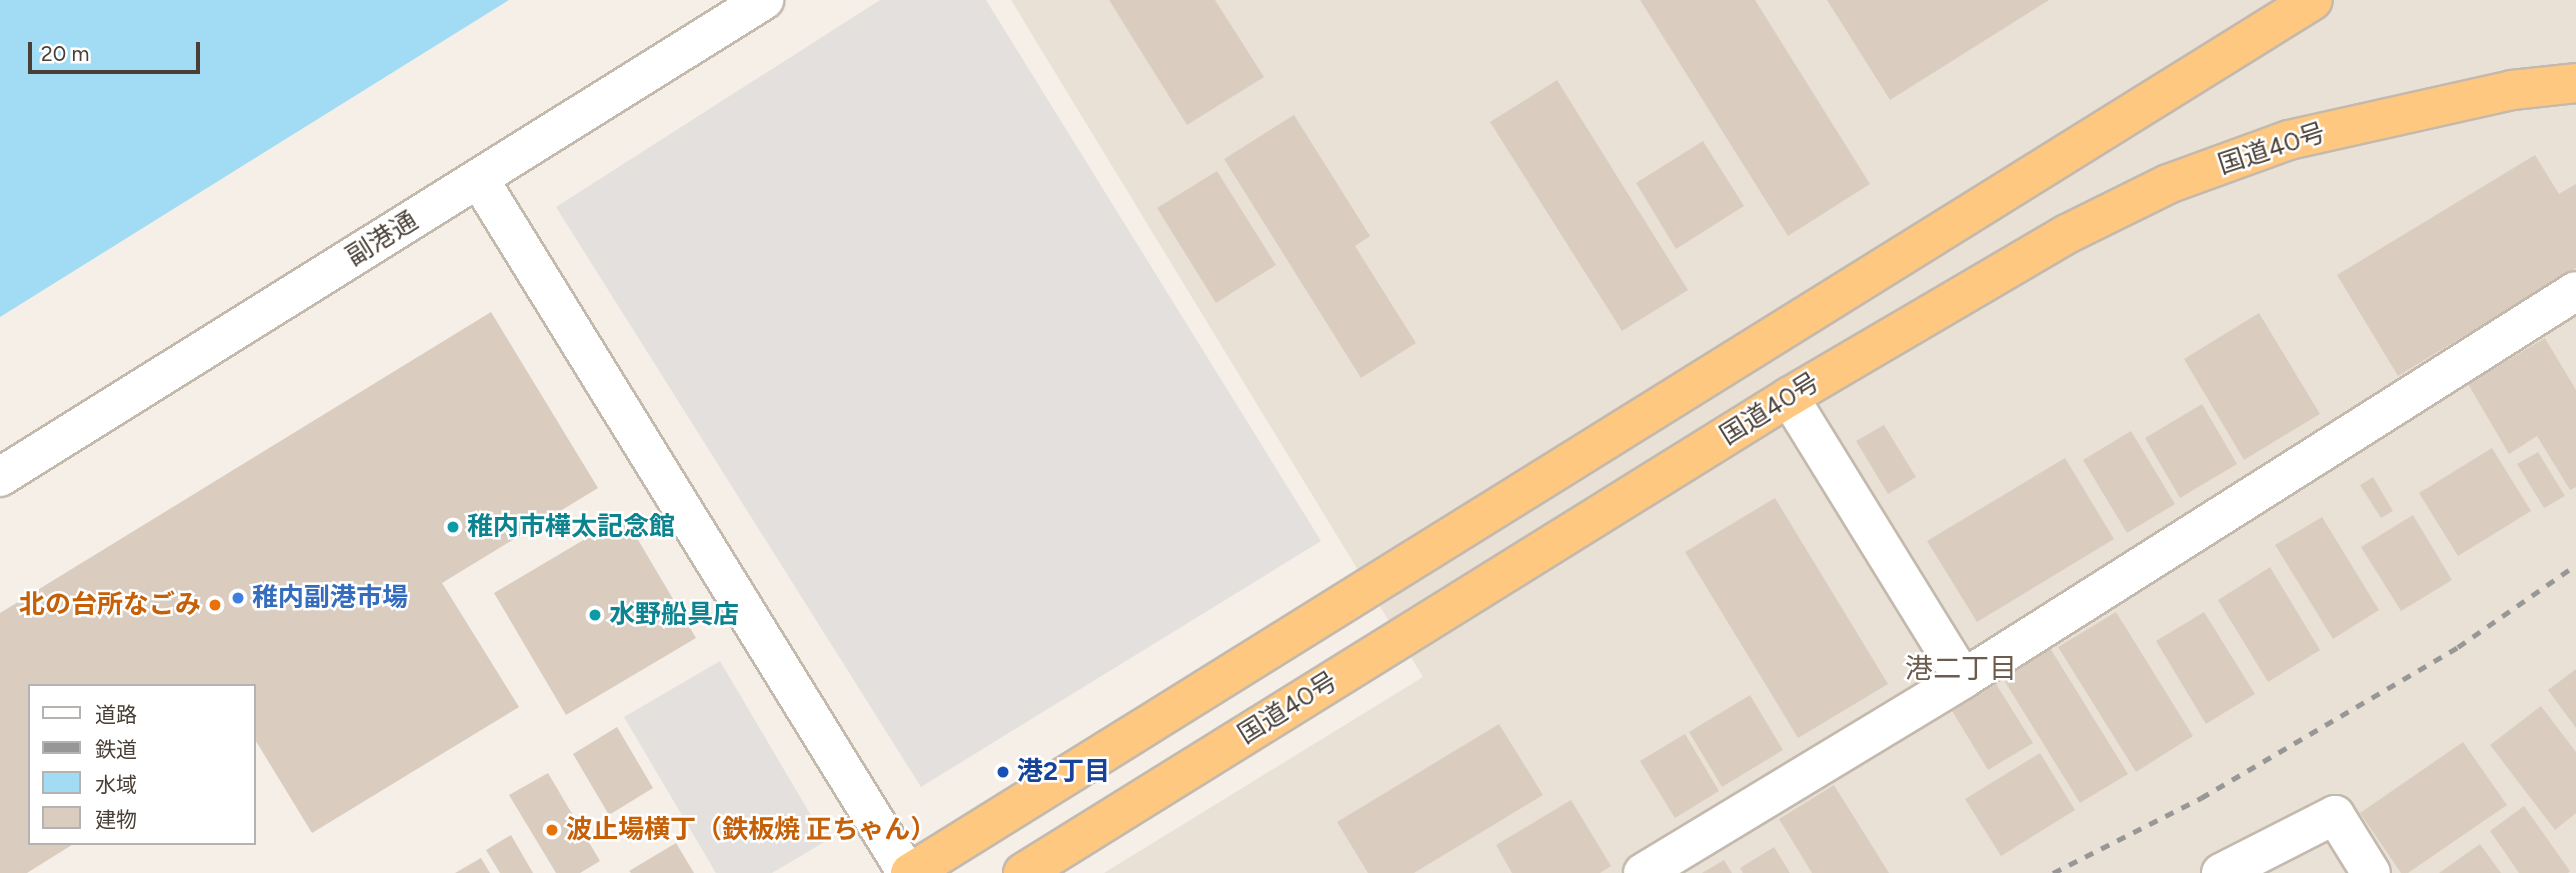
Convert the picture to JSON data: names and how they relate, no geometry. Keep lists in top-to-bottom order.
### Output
{
  "streets": {
    "highway": ["国道40号"],
    "street": ["副港通"]
  },
  "districts": ["港二丁目"],
  "places": [
    "稚内市樺太記念館",
    "稚内副港市場",
    "北の台所なごみ",
    "水野船具店",
    "港2丁目",
    "波止場横丁（鉄板焼 正ちゃん）"
  ],
  "legend": [
    "道路",
    "鉄道",
    "水域",
    "建物"
  ],
  "scale_bar": "20 m"
}
